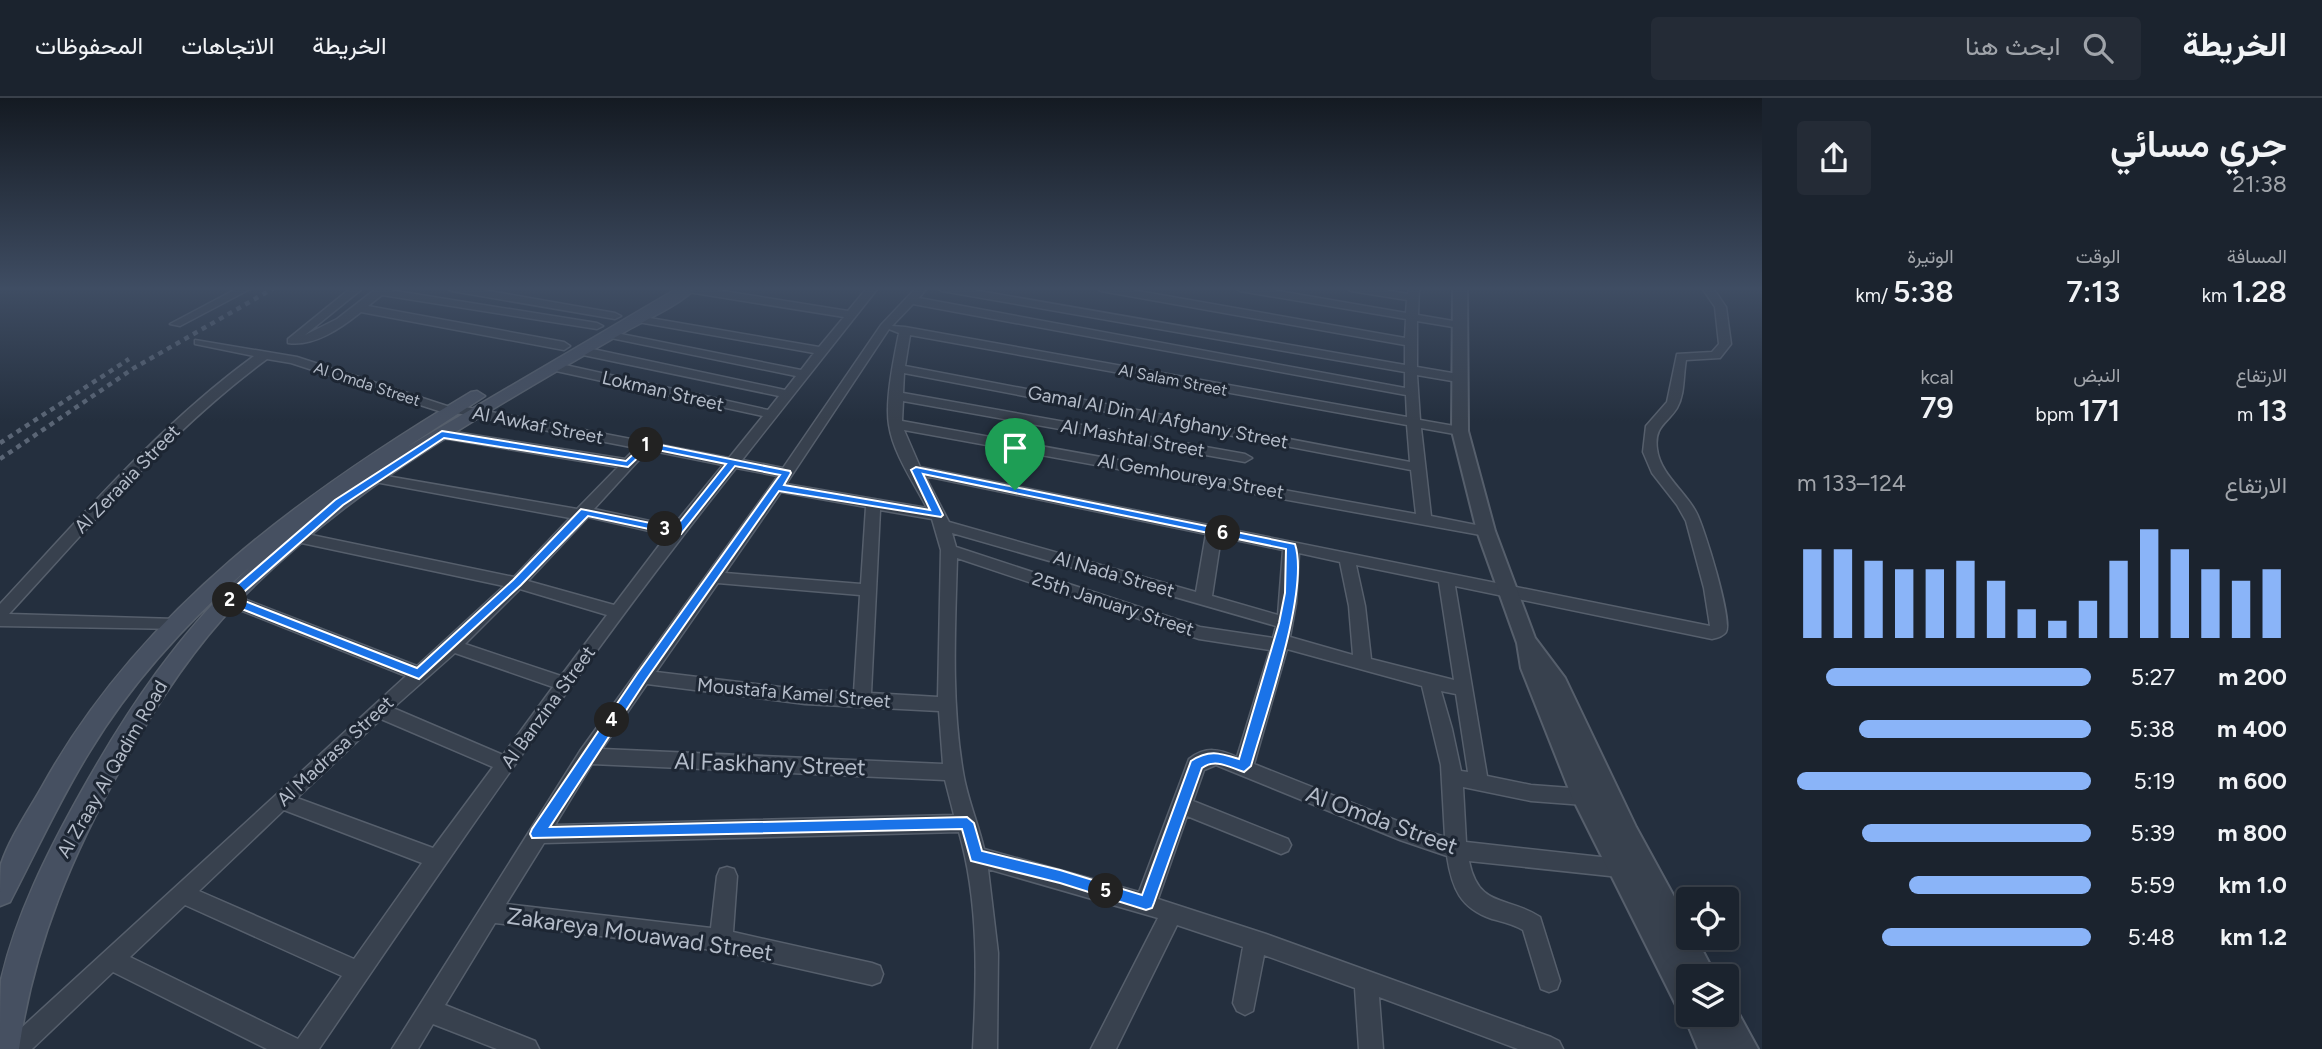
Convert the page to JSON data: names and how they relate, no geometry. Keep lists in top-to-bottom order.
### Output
{
  "streets": {
    "main road": ["Al Zraay Al Qadim Road"],
    "street": [
      "Al Salam Street",
      "Al Omda Street",
      "Lokman Street",
      "Gamal Al Din Al Afghany Street",
      "Al Awkaf Street",
      "Al Mashtal Street",
      "Al Gemhoureya Street",
      "Al Zeraaia Street",
      "Al Nada Street",
      "25th January Street",
      "Moustafa Kamel Street",
      "Al Banzina Street",
      "Al Madrasa Street",
      "Al Faskhany Street",
      "Zakareya Mouawad Street"
    ]
  },
  "crossings": [
    ["Al Omda Street", "Al Awkaf Street"],
    ["Al Omda Street", "Al Zeraaia Street"],
    ["Al Omda Street", "Al Zraay Al Qadim Road"],
    ["Lokman Street", "Al Banzina Street"],
    ["Lokman Street", "Al Zraay Al Qadim Road"],
    ["Al Awkaf Street", "Al Nada Street"],
    ["Al Awkaf Street", "Al Banzina Street"],
    ["Al Awkaf Street", "Al Madrasa Street"],
    ["Al Awkaf Street", "Al Zraay Al Qadim Road"]
  ],
  "page": {
    "header": "الخريطة",
    "search": "ابحث هنا",
    "nav": ["الخريطة", "الاتجاهات", "المحفوظات"],
    "heading": ["جري مسائي", "21:38"],
    "stats": [
      ["المسافة", "1.28 km"],
      ["الوقت", "7:13"],
      ["الوتيرة", "5:38 /km"],
      ["الارتفاع", "13 m"],
      ["النبض", "171 bpm"],
      ["kcal", "79"]
    ],
    "pins": [
      "1",
      "3",
      "6",
      "2",
      "4",
      "5"
    ],
    "chart": ["الارتفاع", "124–133 m"],
    "list": [
      {
        "name": "200 m",
        "note": "5:27"
      },
      {
        "name": "400 m",
        "note": "5:38"
      },
      {
        "name": "600 m",
        "note": "5:19"
      },
      {
        "name": "800 m",
        "note": "5:39"
      },
      {
        "name": "1.0 km",
        "note": "5:59"
      },
      {
        "name": "1.2 km",
        "note": "5:48"
      }
    ]
  }
}
